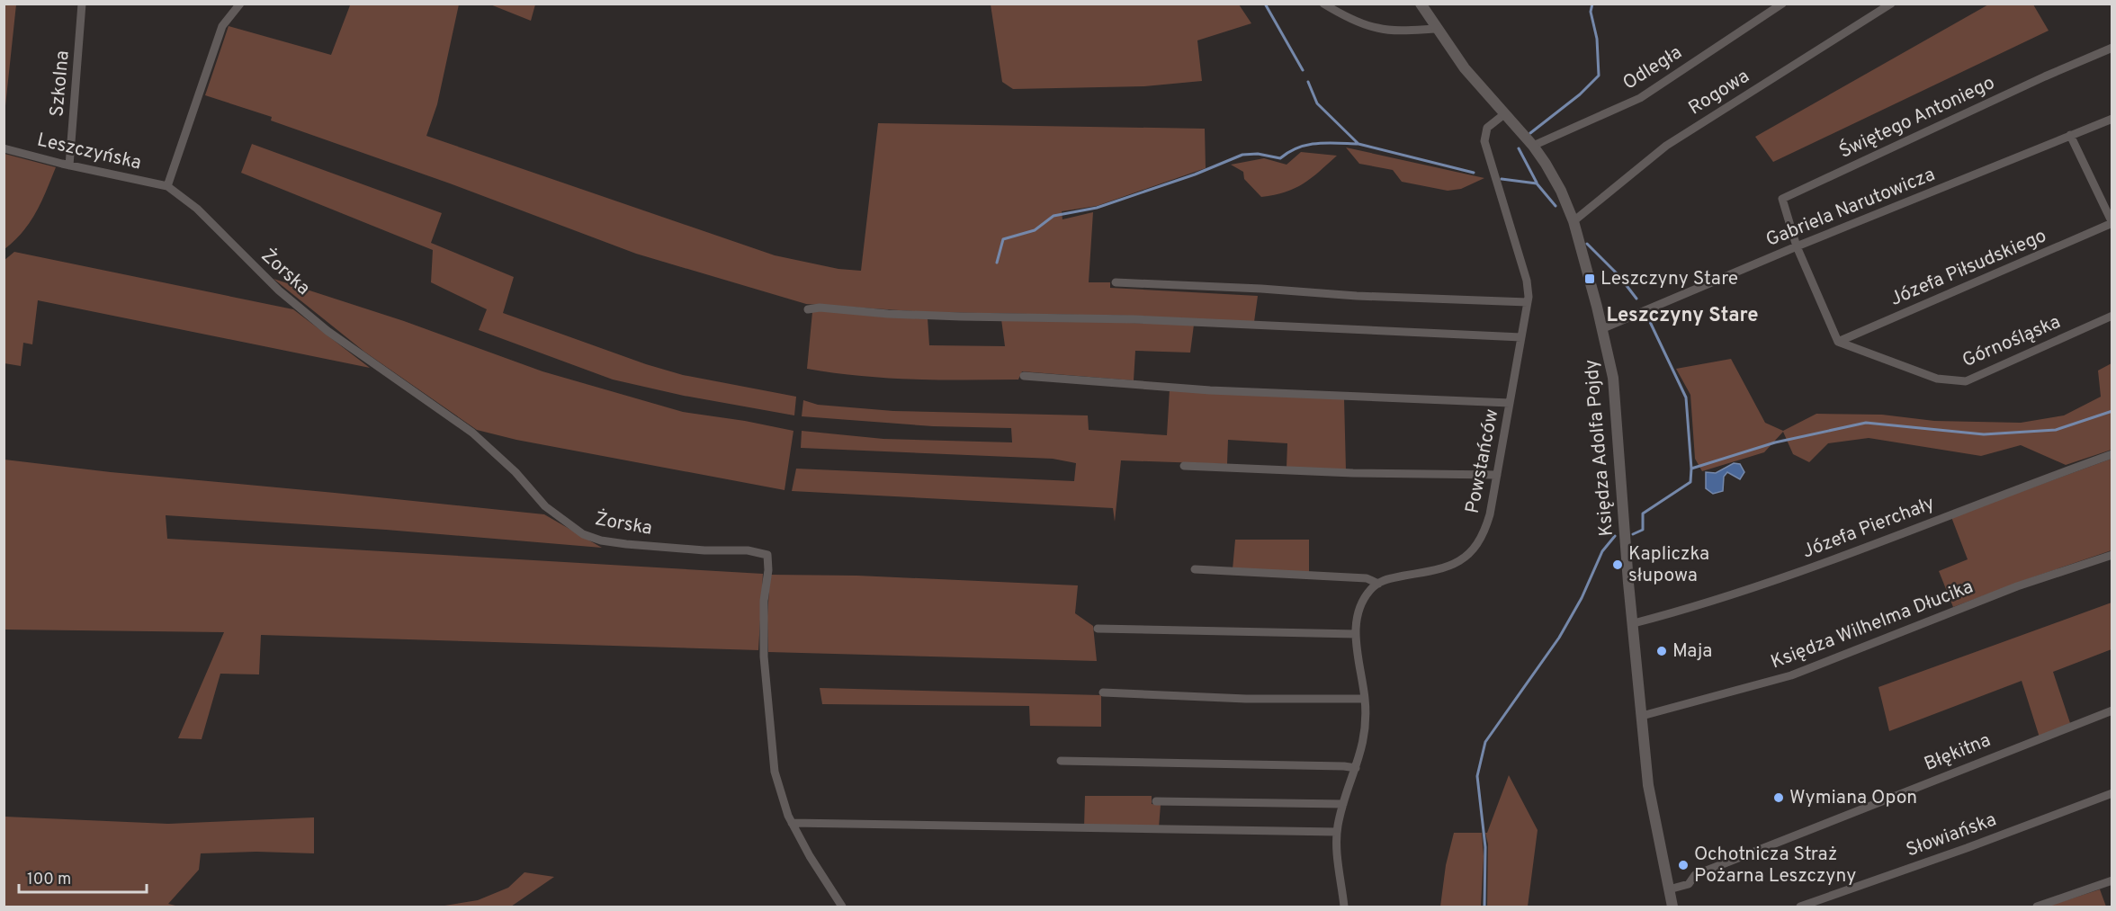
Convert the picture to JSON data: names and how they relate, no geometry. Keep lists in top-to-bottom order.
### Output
{
  "streets": {
    "street": [
      "Odległa",
      "Szkolna",
      "Rogowa",
      "Świętego Antoniego",
      "Leszczyńska",
      "Gabriela Narutowicza",
      "Józefa Piłsudskiego",
      "Żorska",
      "Górnośląska",
      "Księdza Adolfa Pojdy",
      "Powstańców",
      "Józefa Pierchały",
      "Księdza Wilhelma Dłucika",
      "Błękitna",
      "Słowiańska"
    ]
  },
  "crossings": [
    ["Odległa", "Księdza Adolfa Pojdy"],
    ["Szkolna", "Leszczyńska"],
    ["Rogowa", "Księdza Adolfa Pojdy"],
    ["Świętego Antoniego", "Gabriela Narutowicza"],
    ["Leszczyńska", "Żorska"],
    ["Gabriela Narutowicza", "Księdza Adolfa Pojdy"],
    ["Józefa Piłsudskiego", "Górnośląska"],
    ["Księdza Adolfa Pojdy", "Powstańców"],
    ["Księdza Adolfa Pojdy", "Józefa Pierchały"],
    ["Księdza Adolfa Pojdy", "Księdza Wilhelma Dłucika"],
    ["Księdza Adolfa Pojdy", "Błękitna"]
  ],
  "districts": ["Leszczyny Stare"],
  "places": {
    "transit": ["Leszczyny Stare"],
    "other": [
      "Kapliczka słupowa",
      "Maja",
      "Wymiana Opon",
      "Ochotnicza Straż Pożarna Leszczyny"
    ]
  },
  "scale_bar": "100 m"
}
